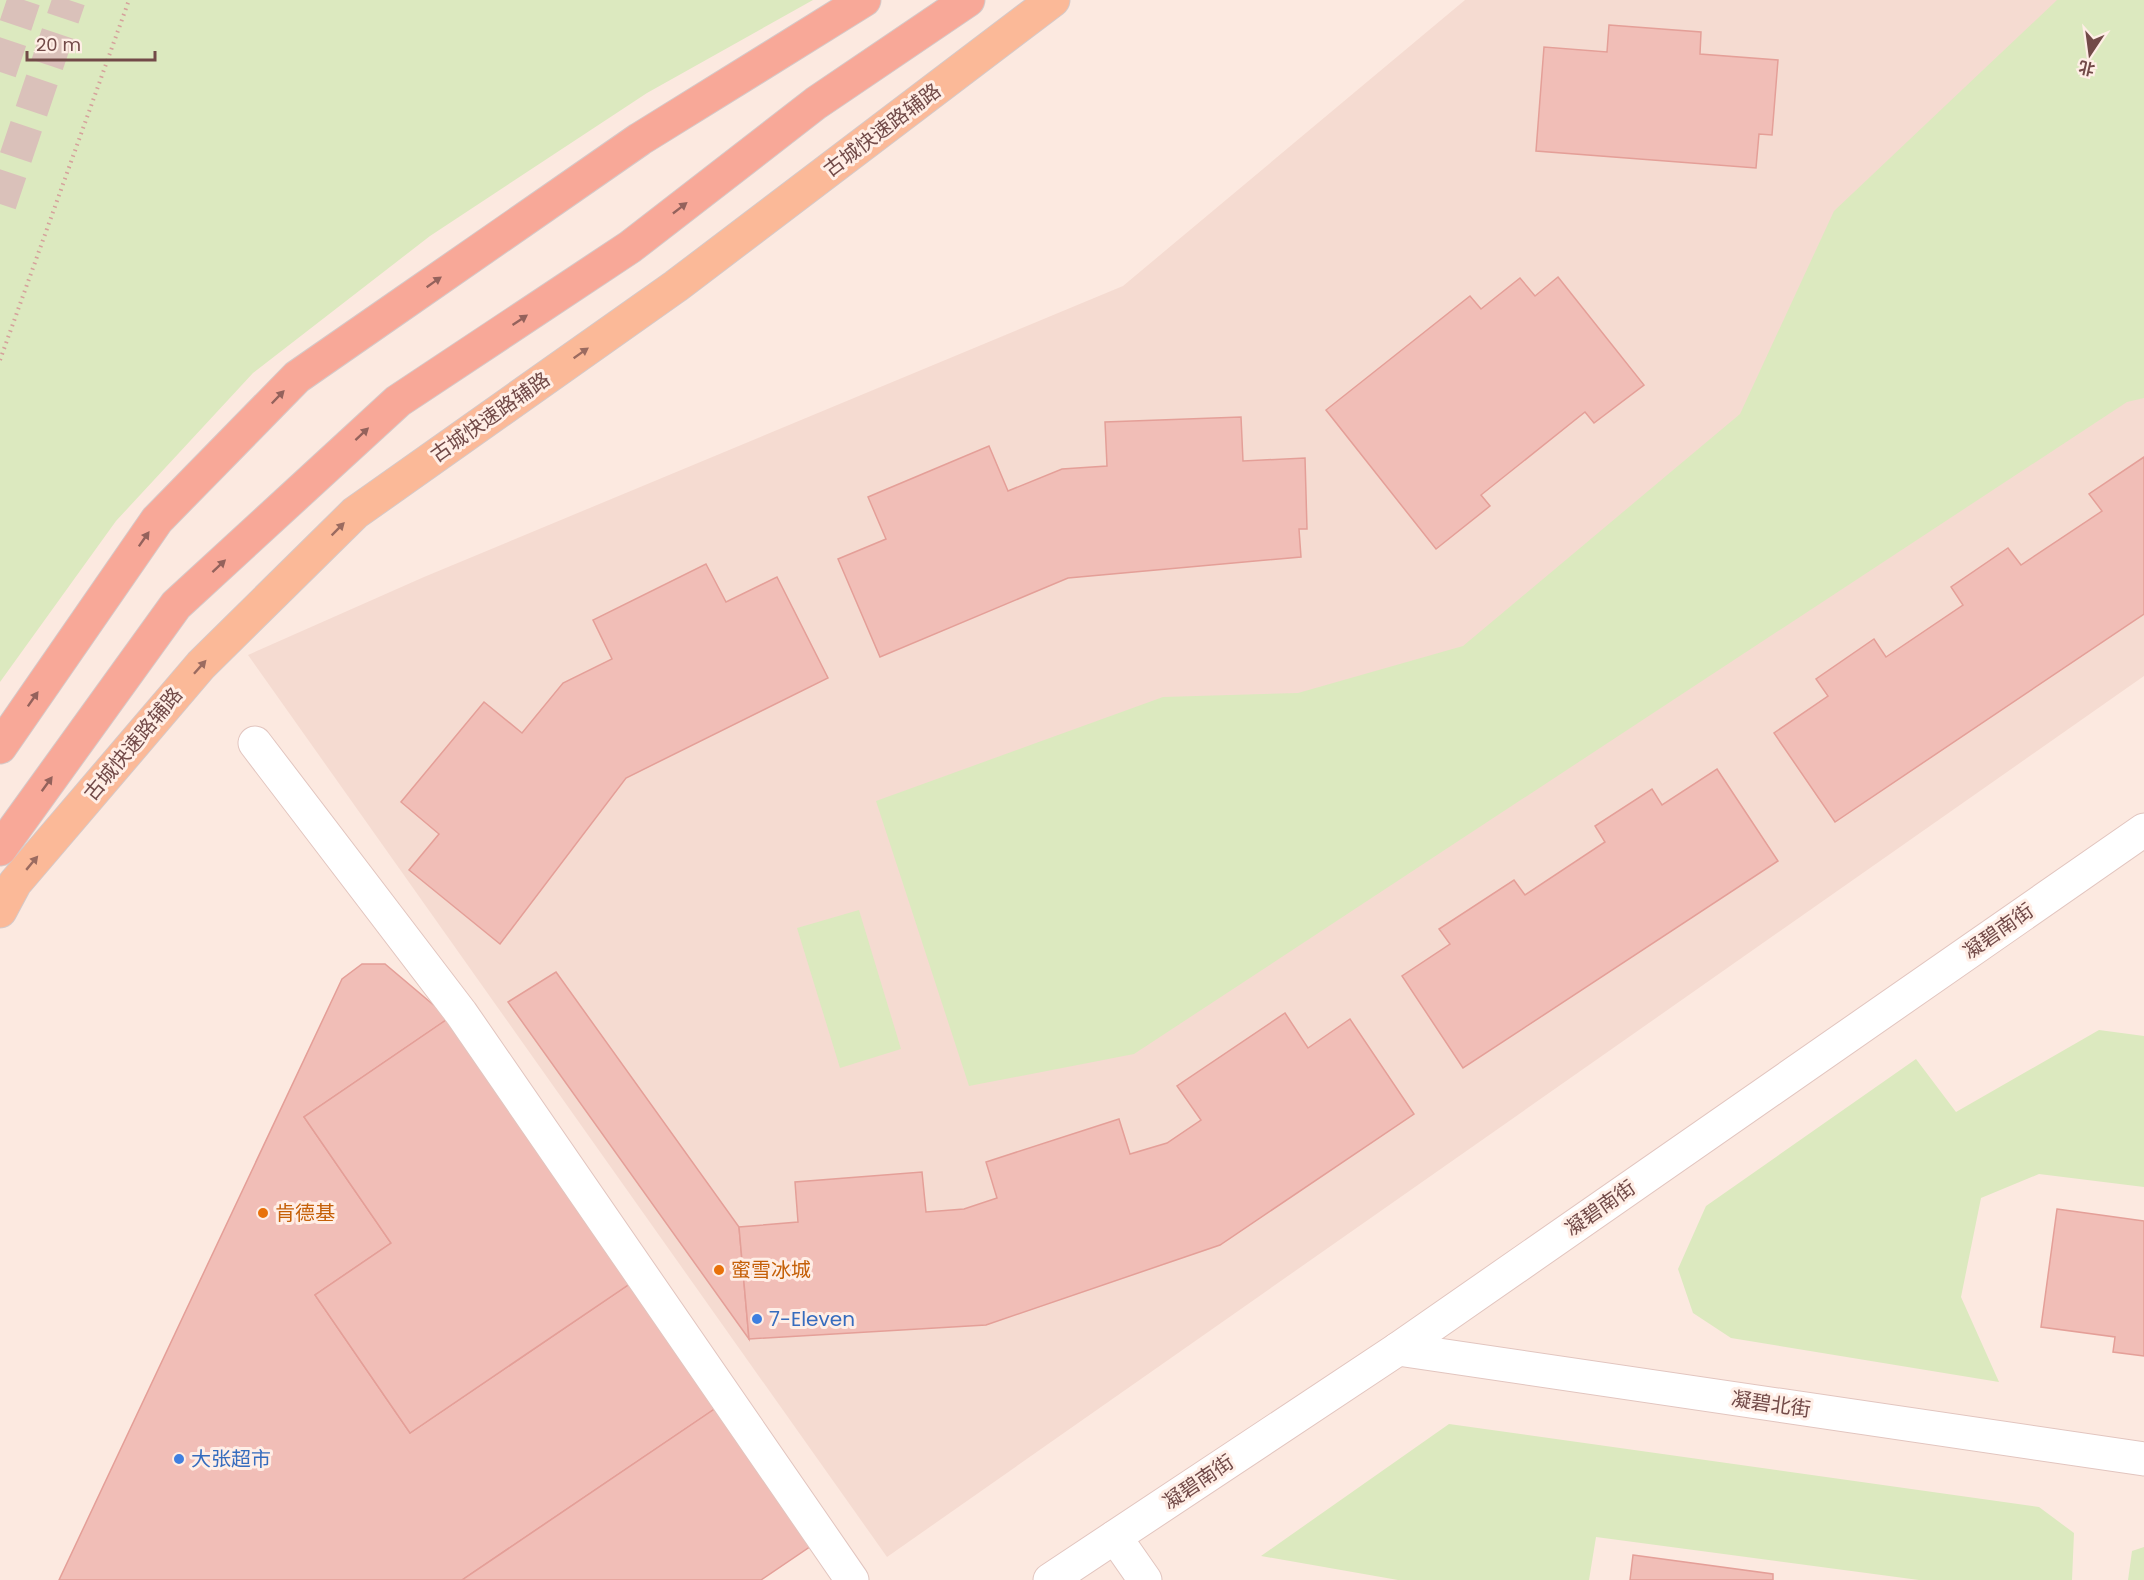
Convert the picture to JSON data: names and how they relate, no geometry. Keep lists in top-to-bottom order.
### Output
{
  "streets": {
    "main road": ["古城快速路辅路"],
    "street": ["凝碧南街", "凝碧北街"]
  },
  "crossings": [
    ["凝碧南街", "凝碧北街"]
  ],
  "one_way": ["古城快速路辅路"],
  "places": [
    "肯德基",
    "蜜雪冰城",
    "7-Eleven",
    "大张超市"
  ],
  "scale_bar": "20 m",
  "north": "bottom"
}
